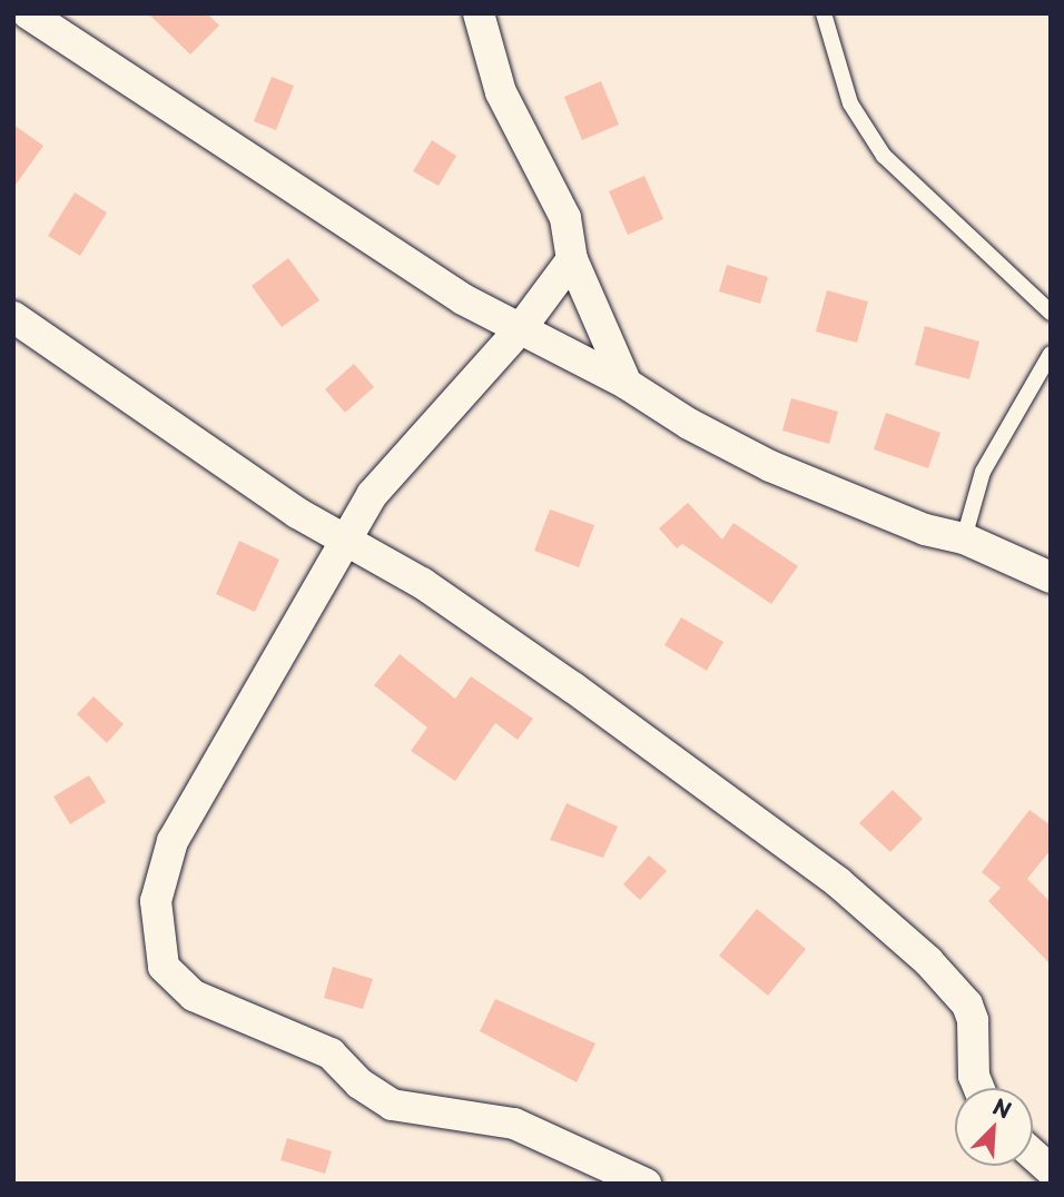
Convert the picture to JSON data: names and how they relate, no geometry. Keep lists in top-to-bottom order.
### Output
{
  "north": "top right"
}
